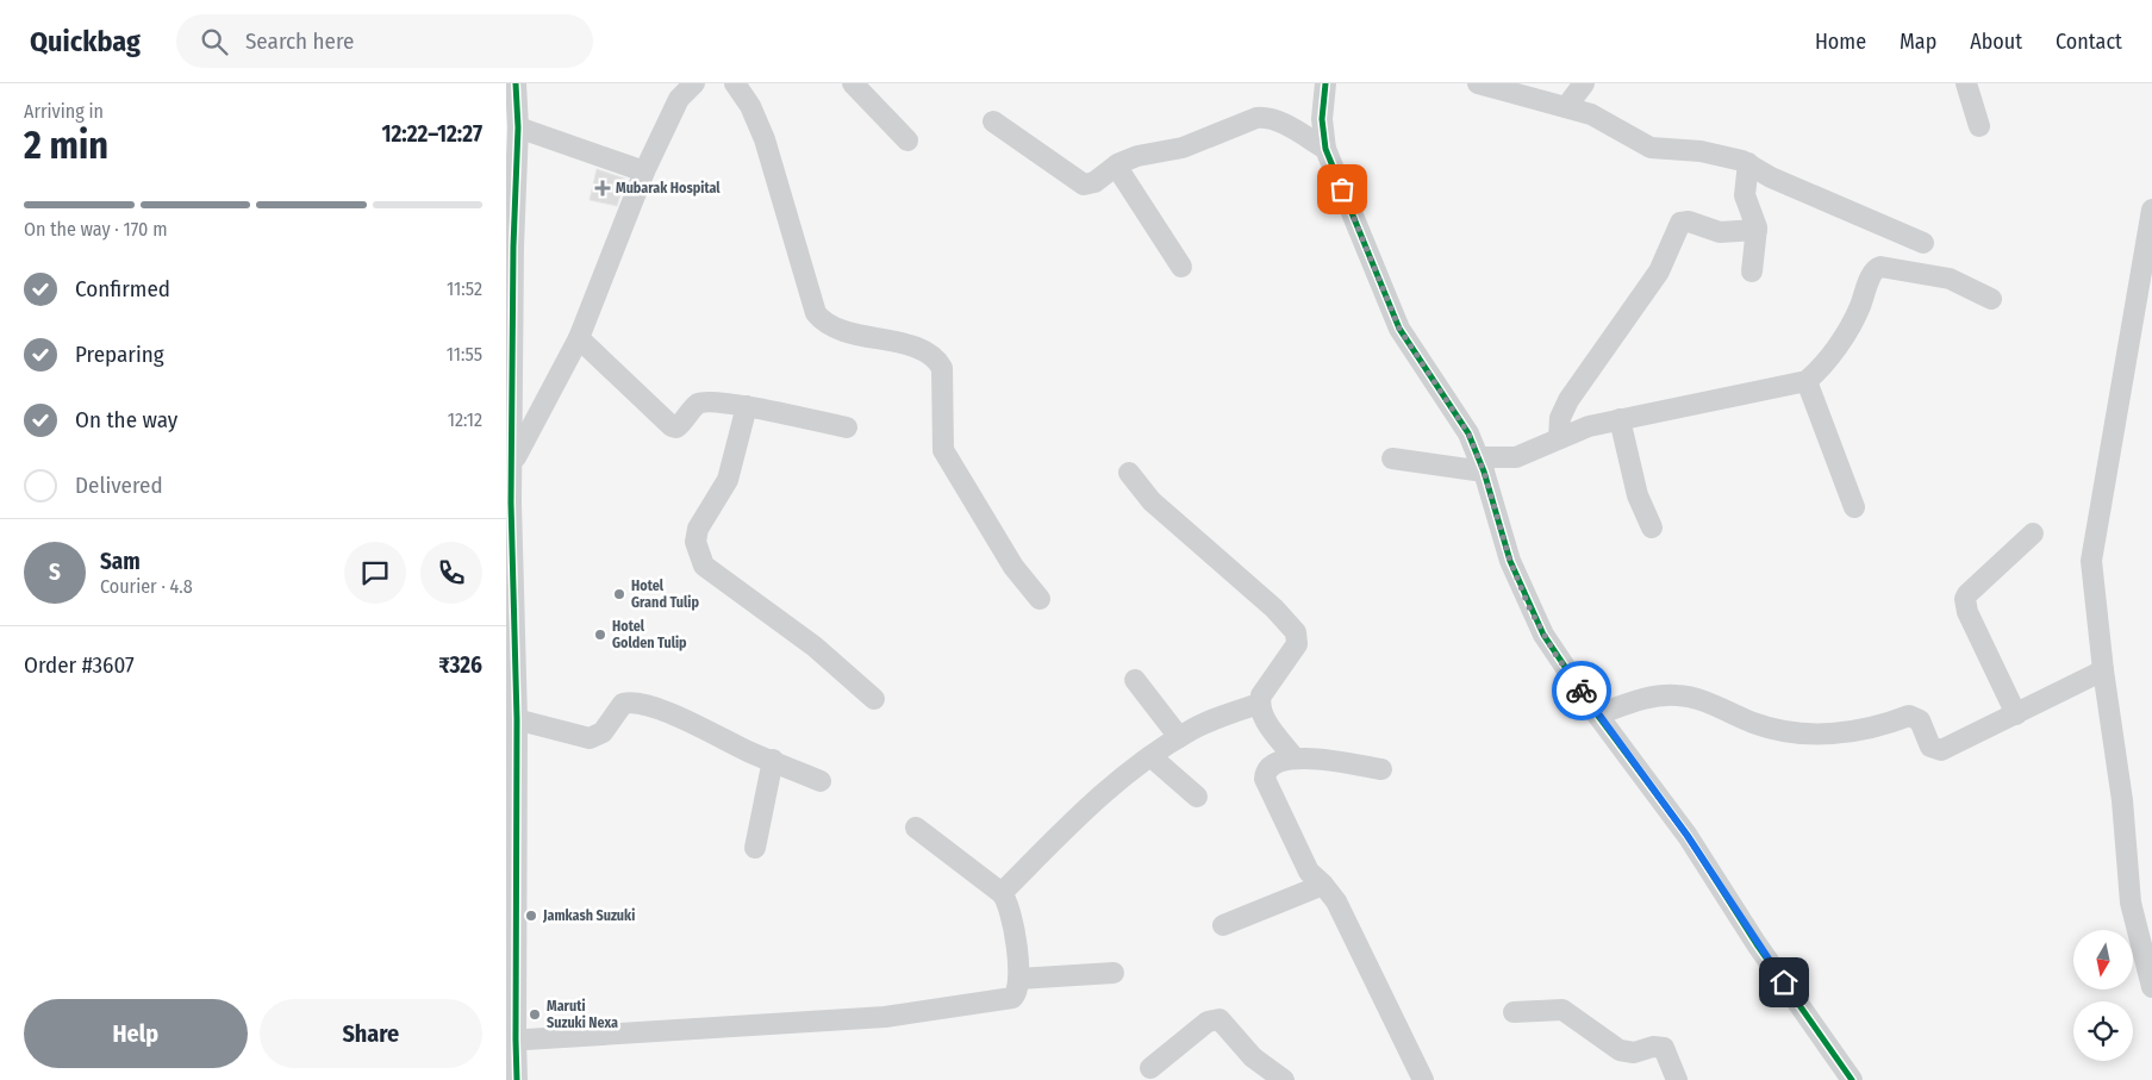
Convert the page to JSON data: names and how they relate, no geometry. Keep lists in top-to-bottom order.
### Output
{
  "places": {
    "health": ["Mubarak Hospital"],
    "other": [
      "Hotel Grand Tulip",
      "Hotel Golden Tulip",
      "Jamkash Suzuki",
      "Maruti Suzuki Nexa"
    ]
  },
  "north": "bottom",
  "page": {
    "header": "Quickbag",
    "search": "Search here",
    "nav": [
      "Home",
      "Map",
      "About",
      "Contact"
    ],
    "heading": ["2 min", "Arriving in", "12:22–12:27"],
    "panel": [
      "Sam",
      "Courier · 4.8",
      "Order #3607",
      "₹326"
    ],
    "bar": "On the way · 170 m",
    "list": [
      ["Confirmed", "11:52"],
      ["Preparing", "11:55"],
      ["On the way", "12:12"],
      "Delivered"
    ],
    "round": "S",
    "buttons": ["Help", "Share"]
  }
}
